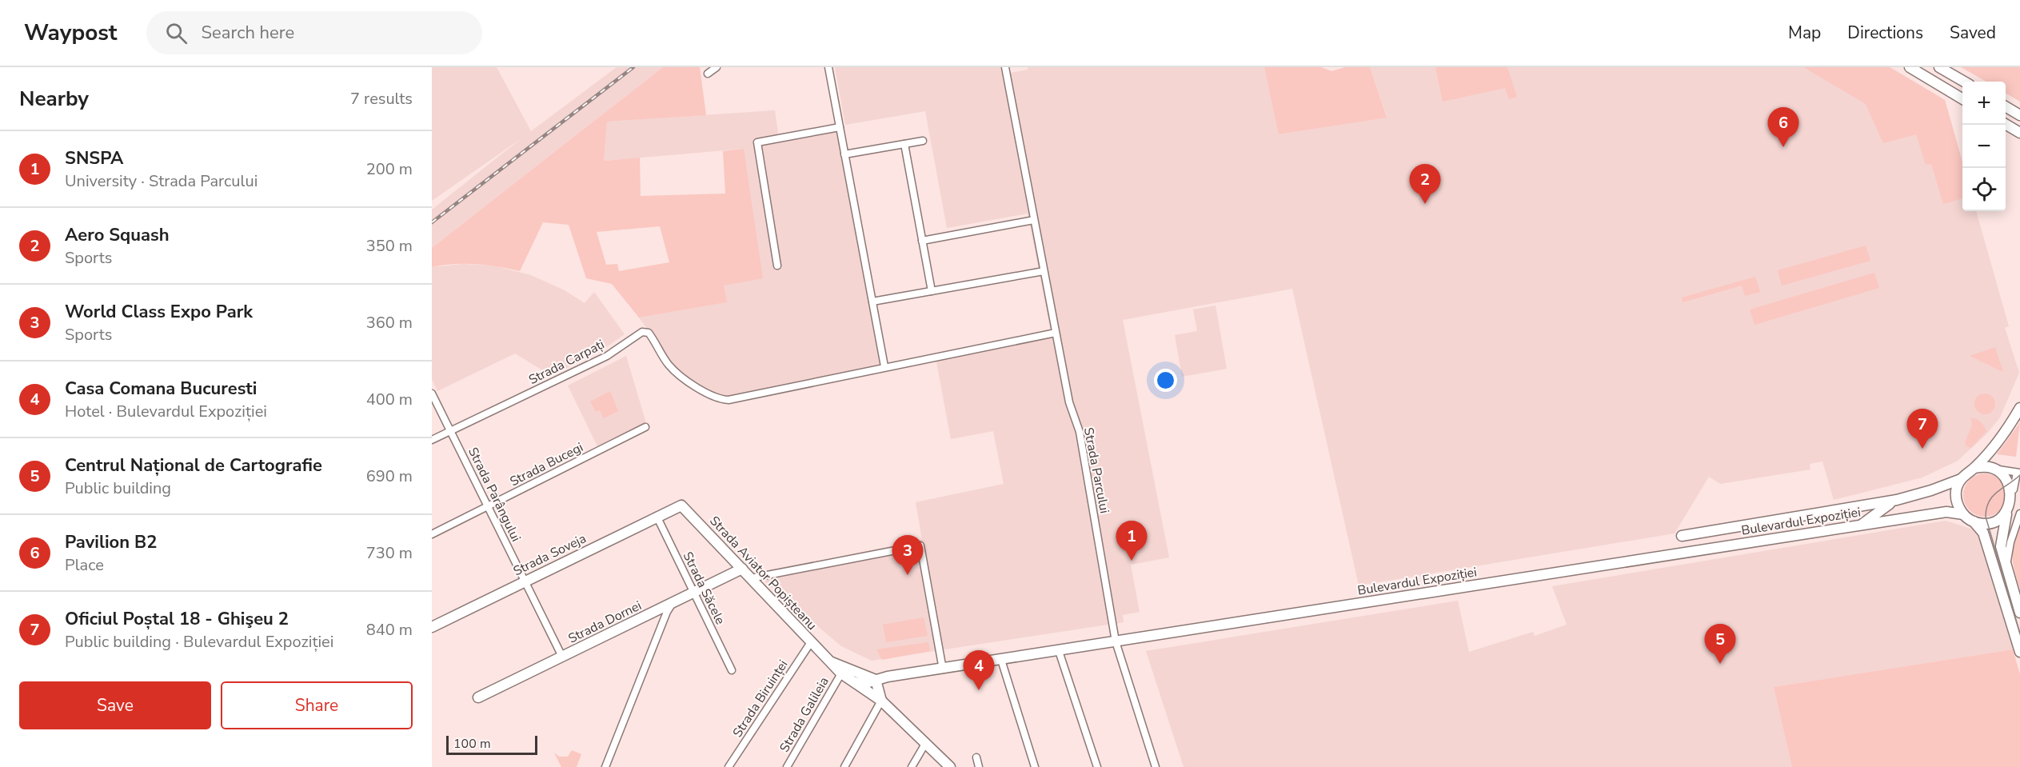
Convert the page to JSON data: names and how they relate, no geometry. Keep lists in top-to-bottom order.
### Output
{
  "streets": {
    "street": [
      "Strada Carpați",
      "Strada Bucegi",
      "Strada Parcului",
      "Strada Parângului",
      "Bulevardul Expoziției",
      "Strada Soveja",
      "Strada Aviator Popișteanu",
      "Strada Săcele",
      "Strada Dornei",
      "Strada Biruinței",
      "Strada Galileia"
    ]
  },
  "crossings": [
    ["Strada Carpați", "Strada Parângului"],
    ["Strada Bucegi", "Strada Parângului"],
    ["Strada Parcului", "Bulevardul Expoziției"],
    ["Strada Parângului", "Strada Soveja"],
    ["Strada Parângului", "Strada Dornei"],
    ["Bulevardul Expoziției", "Strada Aviator Popișteanu"],
    ["Strada Soveja", "Strada Aviator Popișteanu"],
    ["Strada Soveja", "Strada Săcele"],
    ["Strada Aviator Popișteanu", "Strada Dornei"],
    ["Strada Aviator Popișteanu", "Strada Biruinței"],
    ["Strada Aviator Popișteanu", "Strada Galileia"],
    ["Strada Săcele", "Strada Dornei"]
  ],
  "scale_bar": "100 m",
  "page": {
    "header": "Waypost",
    "search": "Search here",
    "nav": ["Map", "Directions", "Saved"],
    "heading": ["Nearby", "7 results"],
    "map_buttons": ["+", "−"],
    "pins": [
      "6",
      "2",
      "7",
      "1",
      "3",
      "5",
      "4"
    ],
    "list": [
      {
        "mark": "1",
        "name": "SNSPA",
        "note": "University · Strada Parcului",
        "value": "200 m"
      },
      {
        "mark": "2",
        "name": "Aero Squash",
        "note": "Sports",
        "value": "350 m"
      },
      {
        "mark": "3",
        "name": "World Class Expo Park",
        "note": "Sports",
        "value": "360 m"
      },
      {
        "mark": "4",
        "name": "Casa Comana Bucuresti",
        "note": "Hotel · Bulevardul Expoziției",
        "value": "400 m"
      },
      {
        "mark": "5",
        "name": "Centrul Național de Cartografie",
        "note": "Public building",
        "value": "690 m"
      },
      {
        "mark": "6",
        "name": "Pavilion B2",
        "note": "Place",
        "value": "730 m"
      },
      {
        "mark": "7",
        "name": "Oficiul Poștal 18 - Ghişeu 2",
        "note": "Public building · Bulevardul Expoziției",
        "value": "840 m"
      }
    ],
    "buttons": ["Save", "Share"],
    "scale": "100 m"
  }
}
